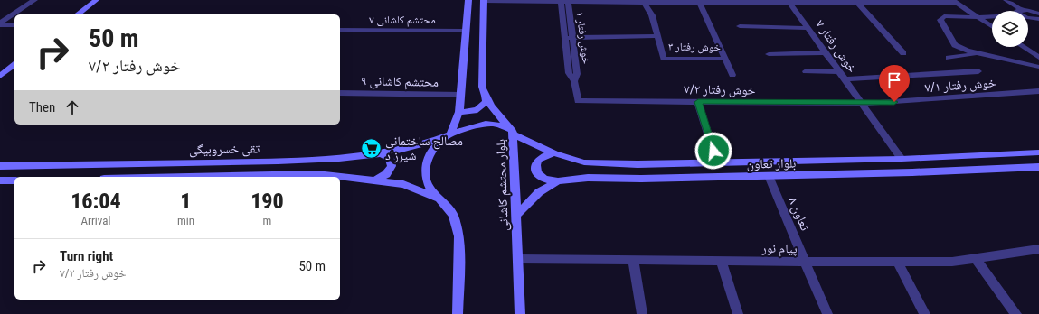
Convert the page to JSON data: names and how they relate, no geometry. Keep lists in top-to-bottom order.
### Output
{
  "streets": {
    "main road": ["تقی خسروبیگی", "بلوار تعاون", "بلوار محتشم کاشانی"],
    "street": [
      "محتشم کاشانی ۷",
      "خوش رفتار ۱",
      "خوش رفتار ۷",
      "خوش رفتار ۳",
      "محتشم کاشانی ۹",
      "خوش رفتار ۷/۱",
      "خوش رفتار ۷/۲",
      "تعاون ۸",
      "پیام نور"
    ]
  },
  "crossings": [
    ["خوش رفتار ۱", "خوش رفتار ۷/۲"],
    ["خوش رفتار ۷", "خوش رفتار ۷/۱"],
    ["خوش رفتار ۷", "خوش رفتار ۷/۲"],
    ["خوش رفتار ۷", "بلوار تعاون"],
    ["خوش رفتار ۷/۱", "خوش رفتار ۷/۲"],
    ["تقی خسروبیگی", "بلوار تعاون"],
    ["بلوار تعاون", "بلوار محتشم کاشانی"],
    ["بلوار تعاون", "تعاون ۸"],
    ["بلوار محتشم کاشانی", "پیام نور"],
    ["تعاون ۸", "پیام نور"]
  ],
  "places": {
    "supermarket": ["مصالح ساختمانی شیرزاد"]
  },
  "page": {
    "turn": ["50 m", "خوش رفتار ۷/۲"],
    "then": "Then",
    "eta": [
      "16:04",
      "Arrival",
      "1",
      "min",
      "190",
      "m"
    ],
    "list": [
      {
        "name": "Turn right",
        "note": "خوش رفتار ۷/۲",
        "value": "50 m"
      }
    ]
  }
}
